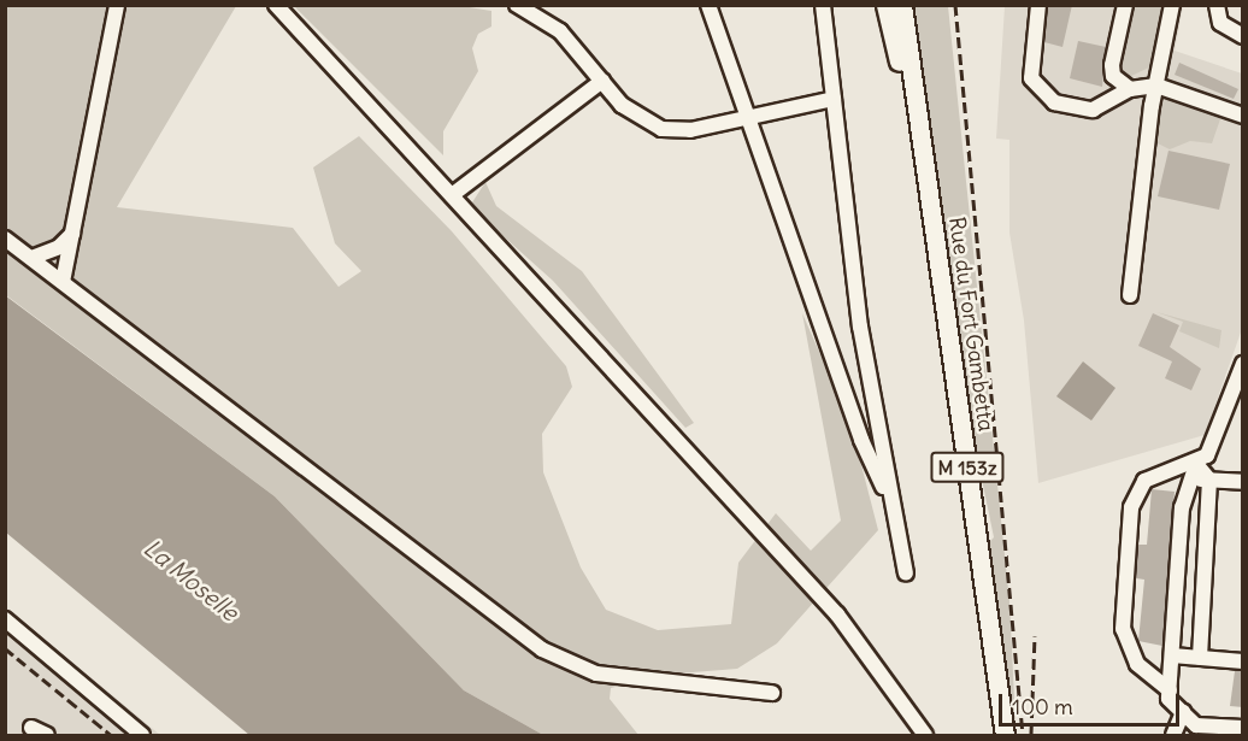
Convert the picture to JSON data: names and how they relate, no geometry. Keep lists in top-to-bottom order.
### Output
{
  "streets": {
    "main road": ["Rue du Fort Gambetta", "M 153z"]
  },
  "water": ["La Moselle"],
  "scale_bar": "100 m"
}
